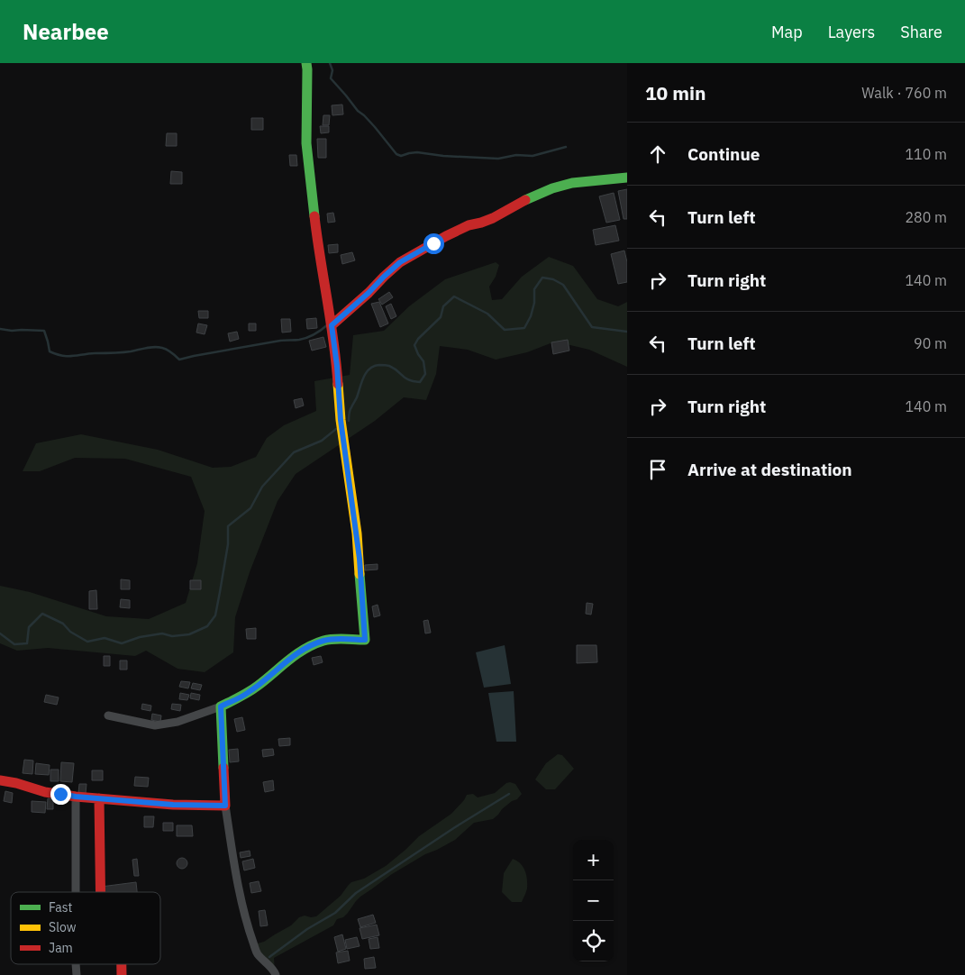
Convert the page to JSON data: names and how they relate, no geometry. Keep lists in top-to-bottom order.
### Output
{
  "legend": ["Fast", "Slow", "Jam"],
  "page": {
    "header": "Nearbee",
    "nav": ["Map", "Layers", "Share"],
    "heading": ["10 min", "Walk · 760 m"],
    "list": [
      ["Continue", "110 m"],
      ["Turn left", "280 m"],
      ["Turn right", "140 m"],
      ["Turn left", "90 m"],
      ["Turn right", "140 m"],
      "Arrive at destination"
    ],
    "map_buttons": ["+", "−"]
  }
}
